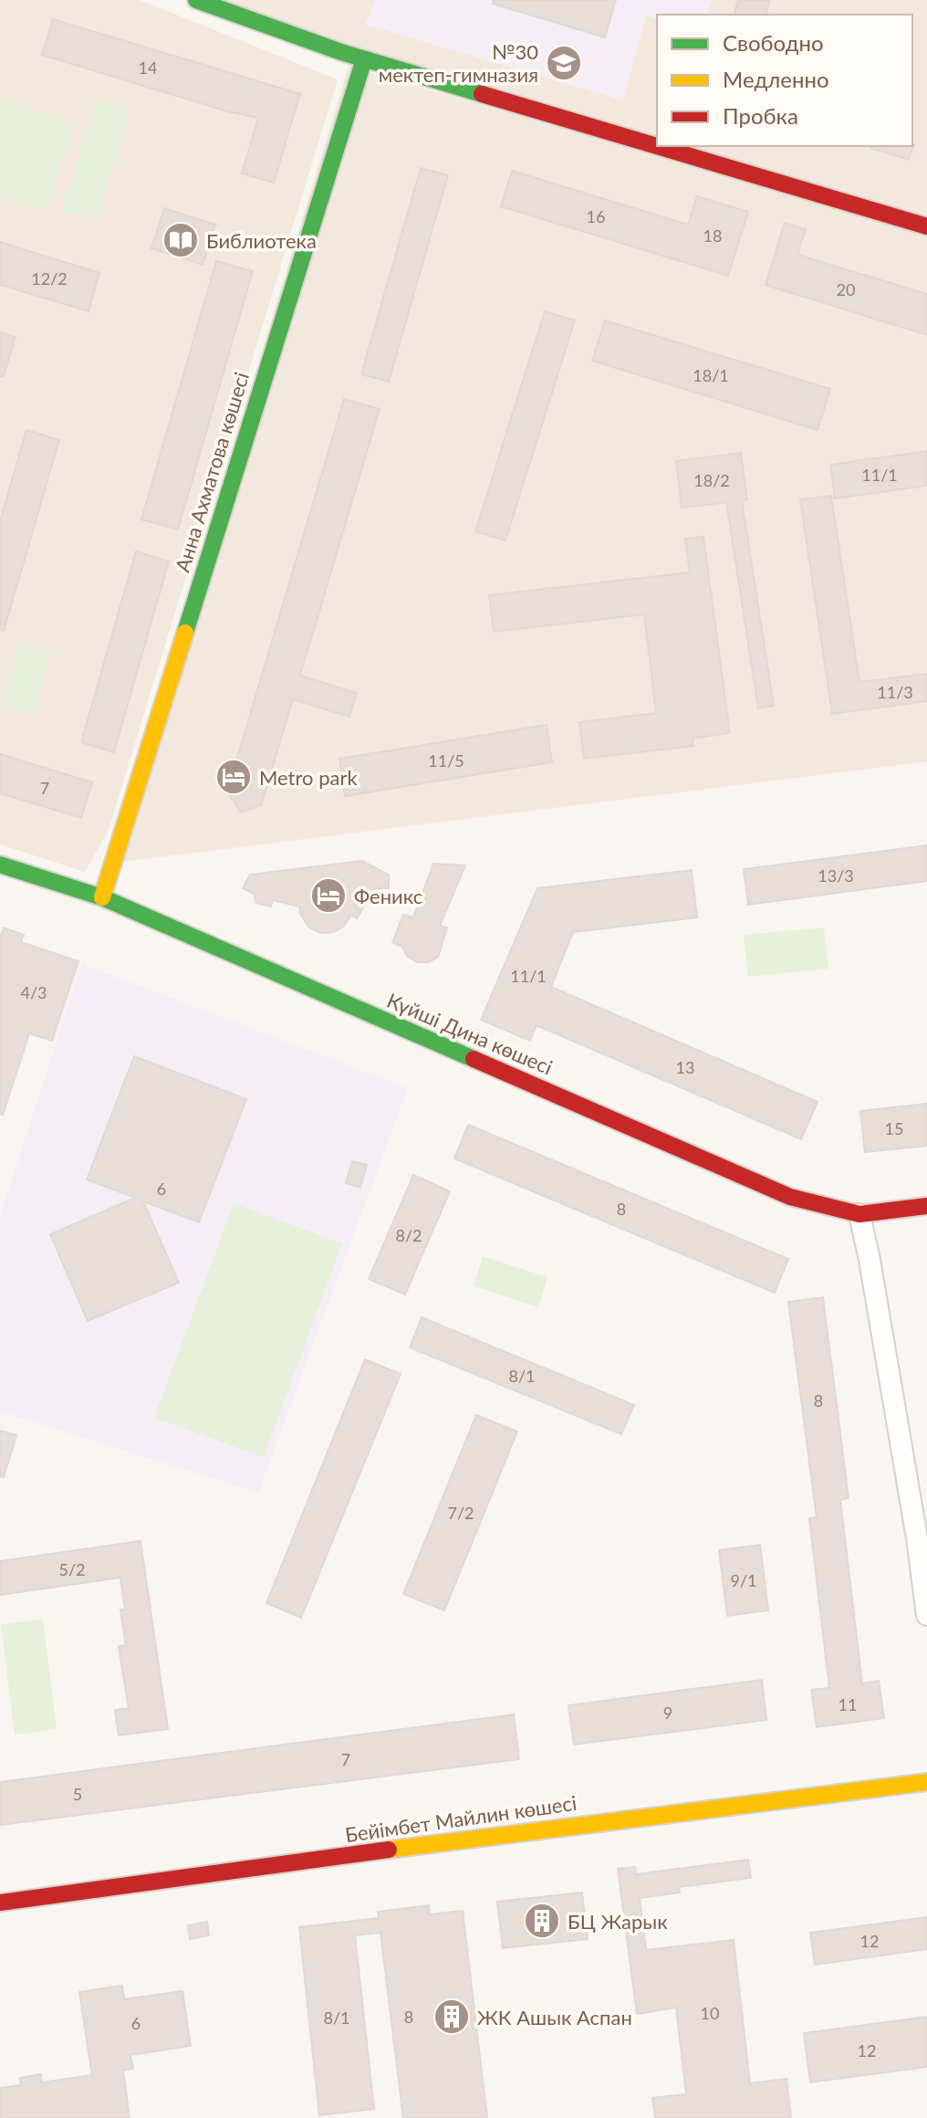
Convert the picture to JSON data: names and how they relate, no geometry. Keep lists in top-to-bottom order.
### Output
{
  "streets": {
    "street": ["Анна Ахматова көшесі", "Күйші Дина көшесі", "Бейімбет Майлин көшесі"]
  },
  "crossings": [
    ["Анна Ахматова көшесі", "Күйші Дина көшесі"]
  ],
  "places": {
    "school or university": ["№30 мектеп-гимназия"],
    "library": ["Библиотека"],
    "hotel": ["Metro park", "Феникс"],
    "building": ["БЦ Жарык", "ЖК Ашык Аспан"]
  },
  "house_numbers": [
    "14",
    "16",
    "18",
    "12/2",
    "20",
    "18/1",
    "11/1",
    "18/2",
    "11/3",
    "11/5",
    "7",
    "13/3",
    "11/1",
    "4/3",
    "13",
    "15",
    "6",
    "8",
    "8/2",
    "8/1",
    "8",
    "7/2",
    "5/2",
    "9/1",
    "11",
    "9",
    "7",
    "5",
    "12",
    "10",
    "8",
    "8/1",
    "6",
    "12"
  ],
  "legend": ["Свободно", "Медленно", "Пробка"]
}
